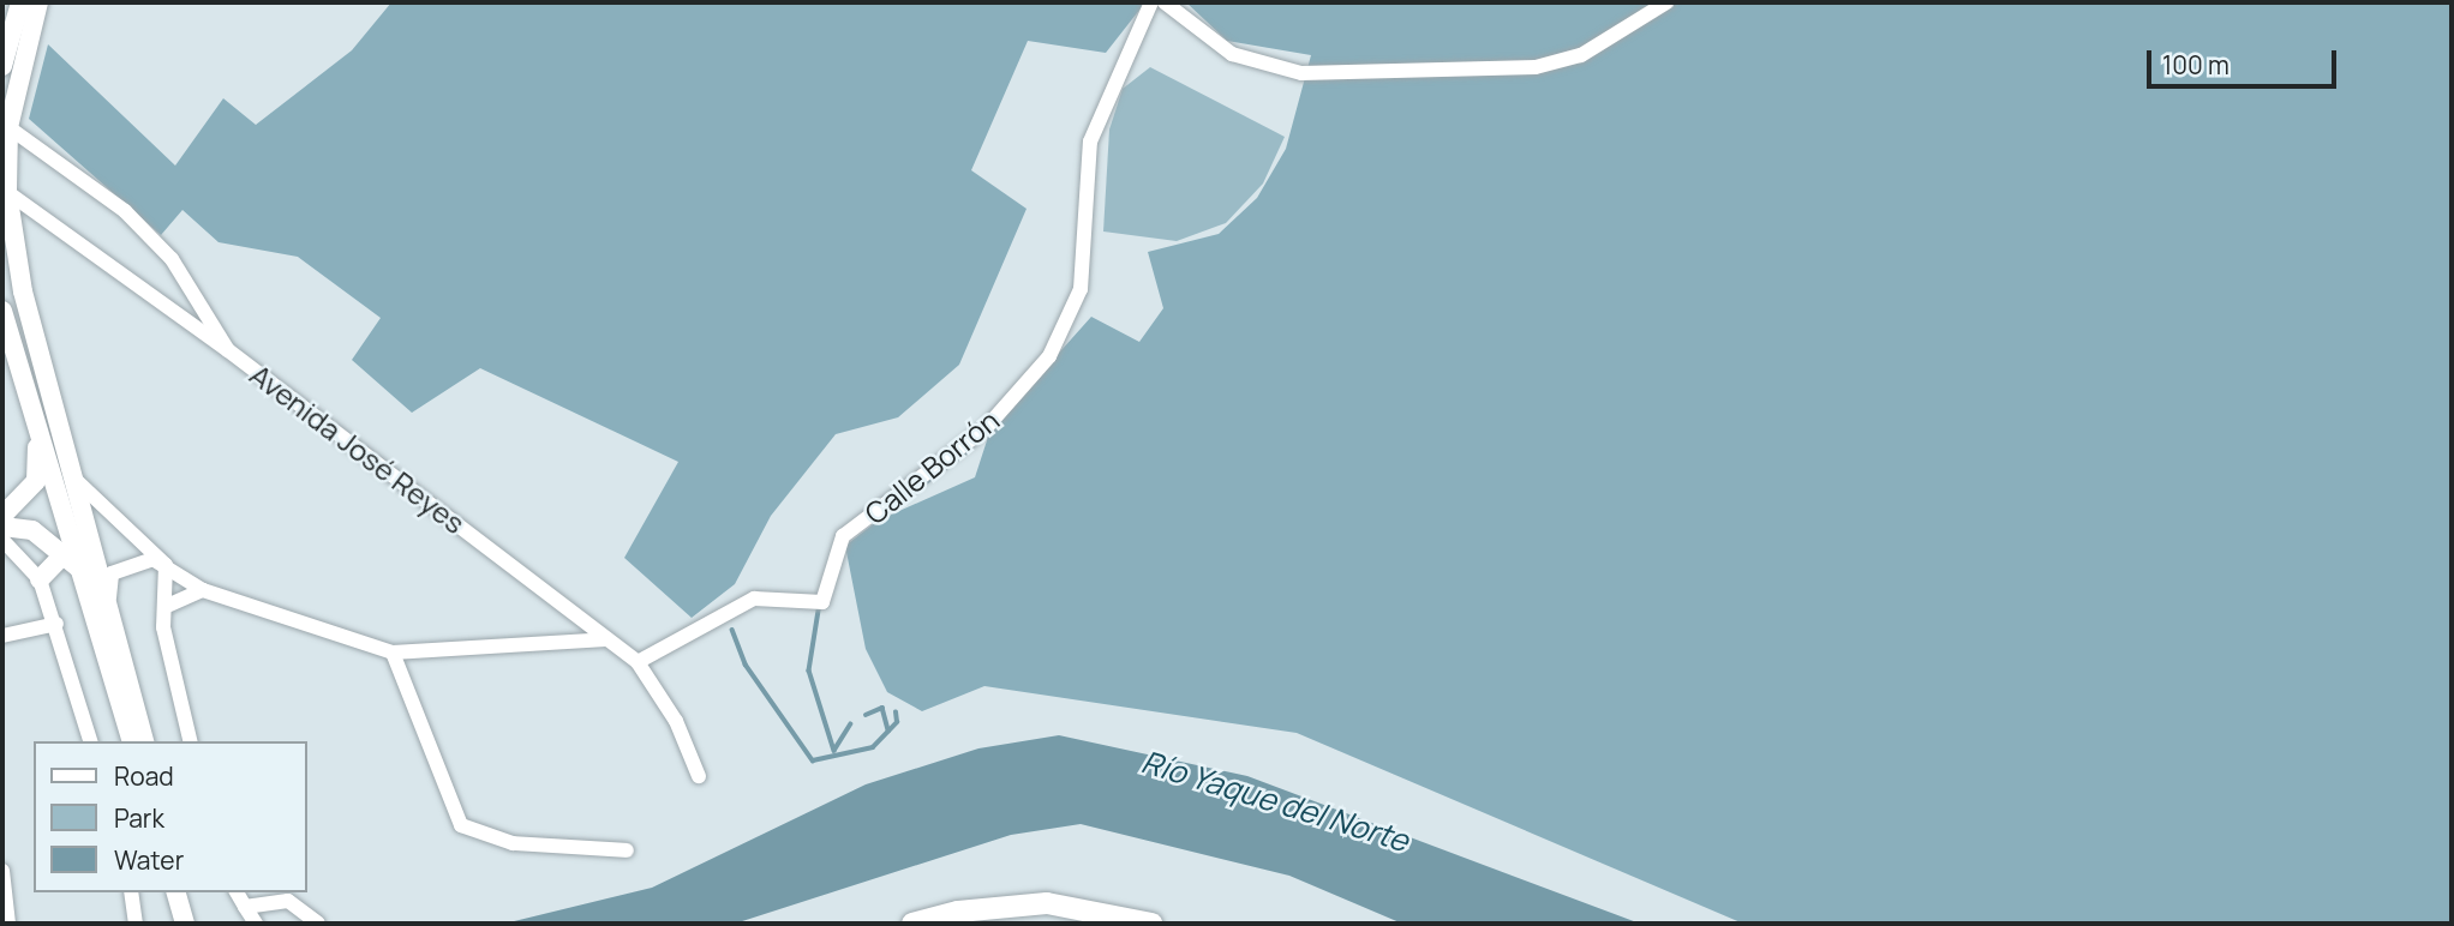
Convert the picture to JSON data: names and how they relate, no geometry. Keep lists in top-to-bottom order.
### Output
{
  "streets": {
    "street": ["Avenida José Reyes", "Calle Borrón"]
  },
  "crossings": [
    ["Avenida José Reyes", "Calle Borrón"]
  ],
  "water": ["Río Yaque del Norte"],
  "legend": ["Road", "Park", "Water"],
  "scale_bar": "100 m"
}
